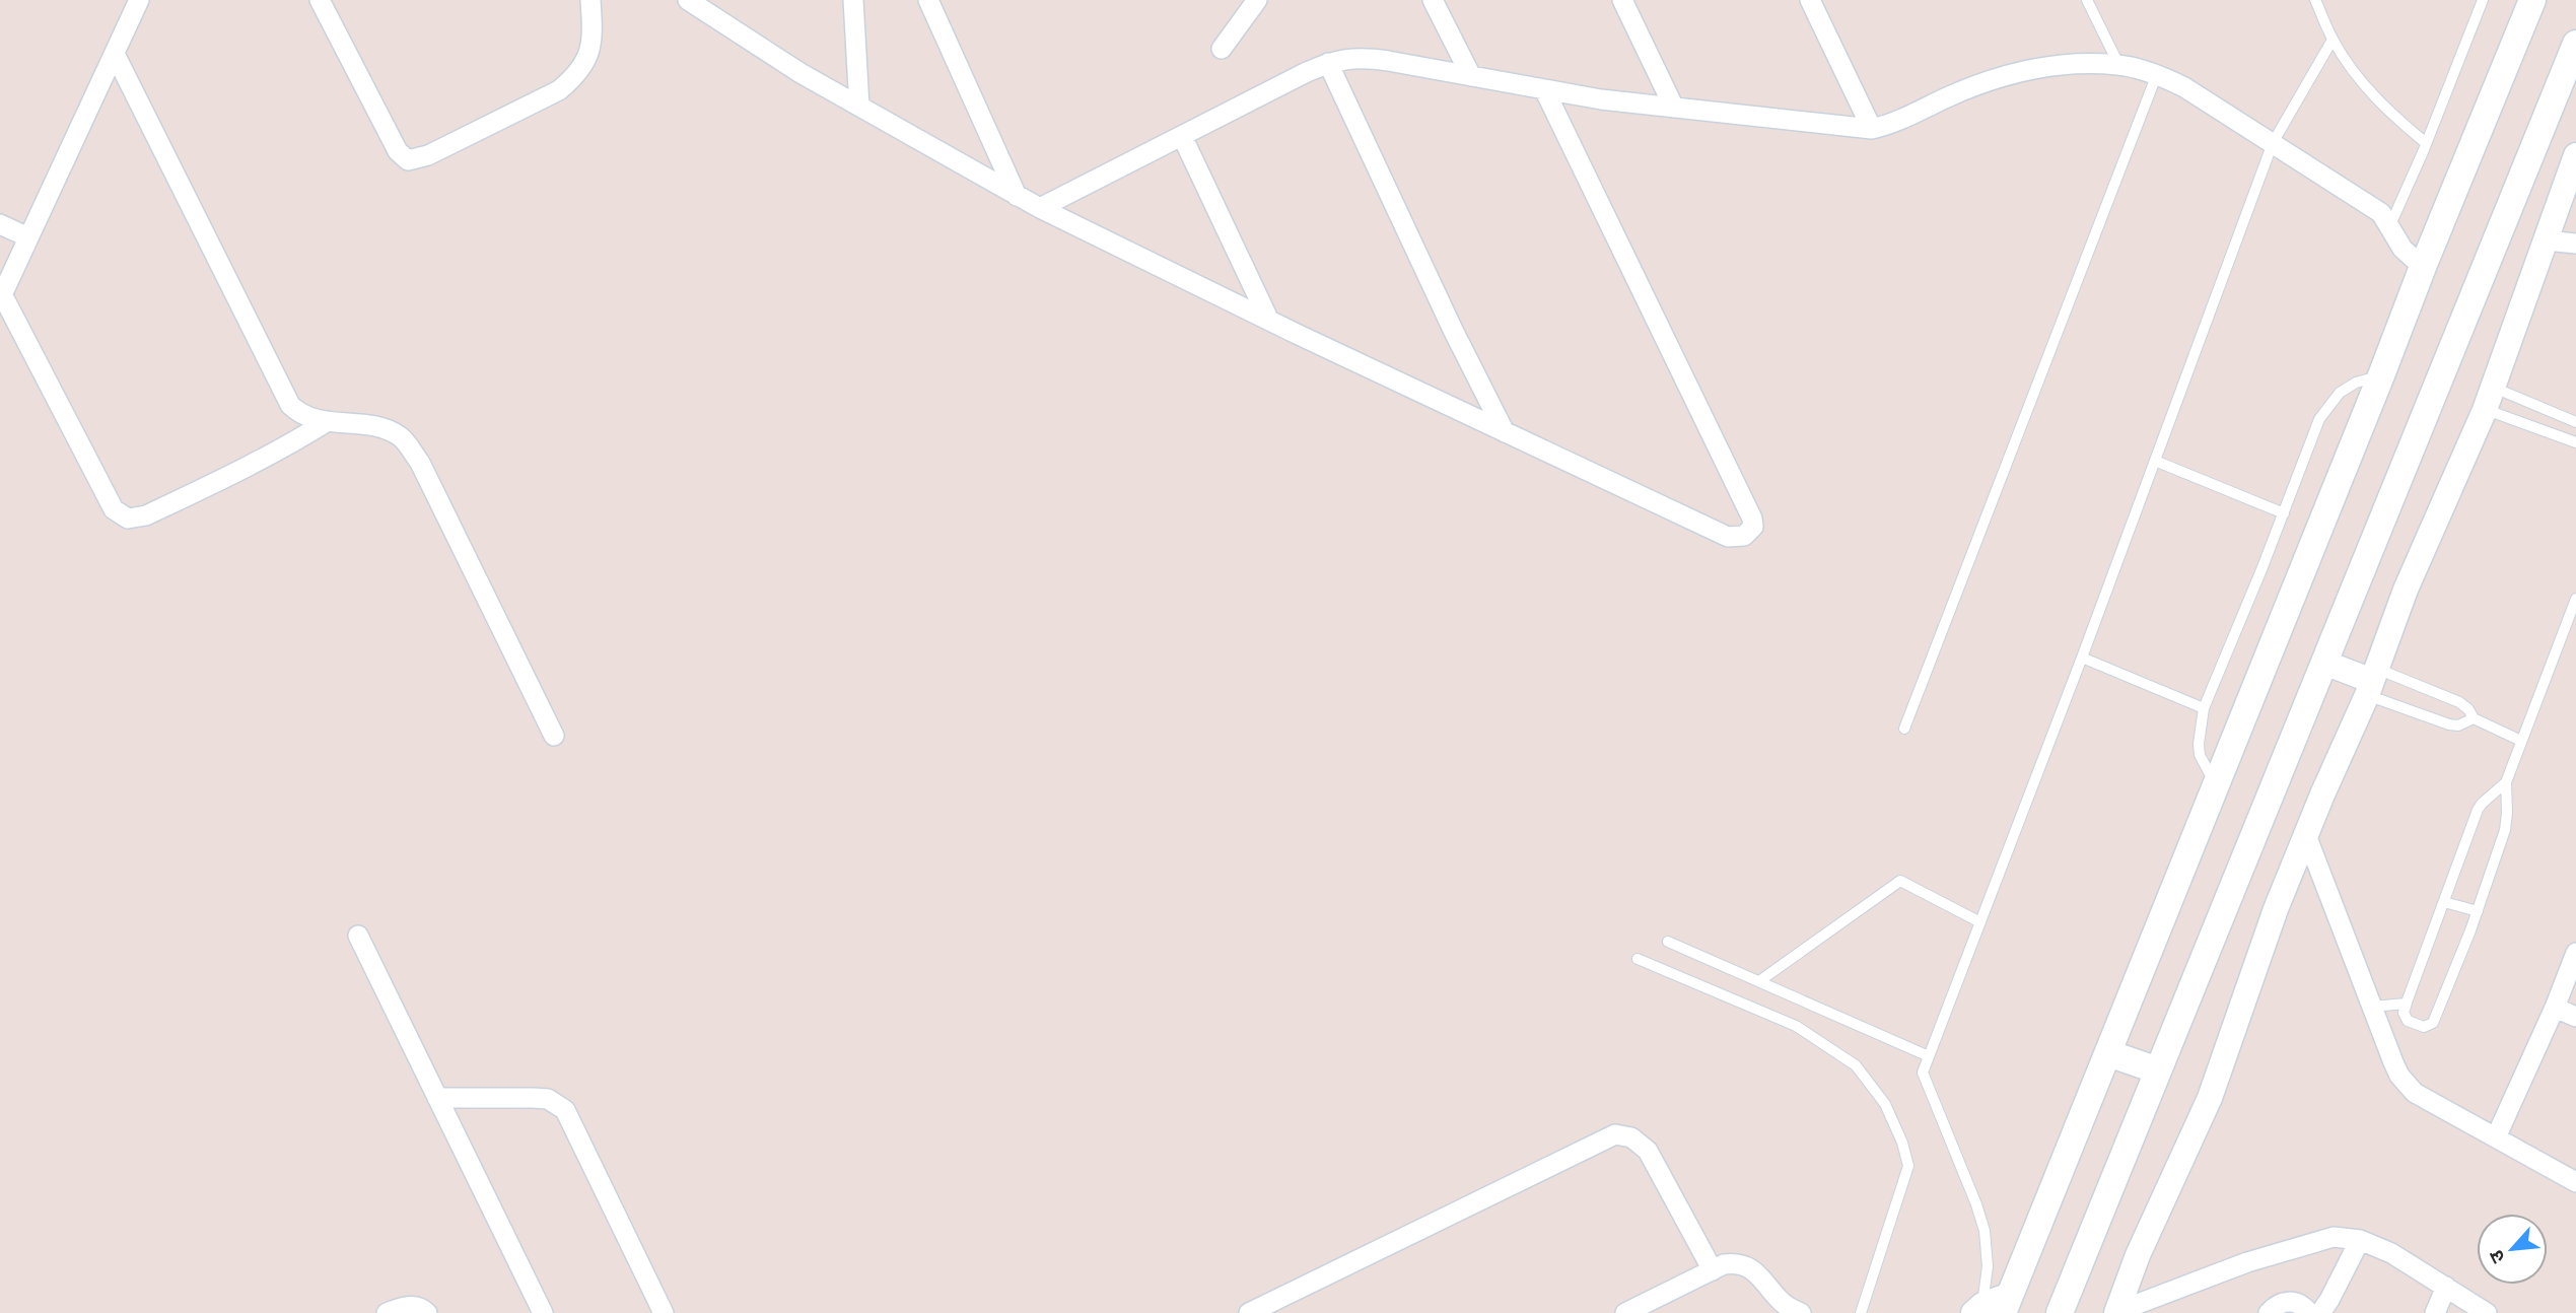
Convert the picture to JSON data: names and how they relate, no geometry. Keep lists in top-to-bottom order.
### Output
{
  "north": "bottom left"
}
